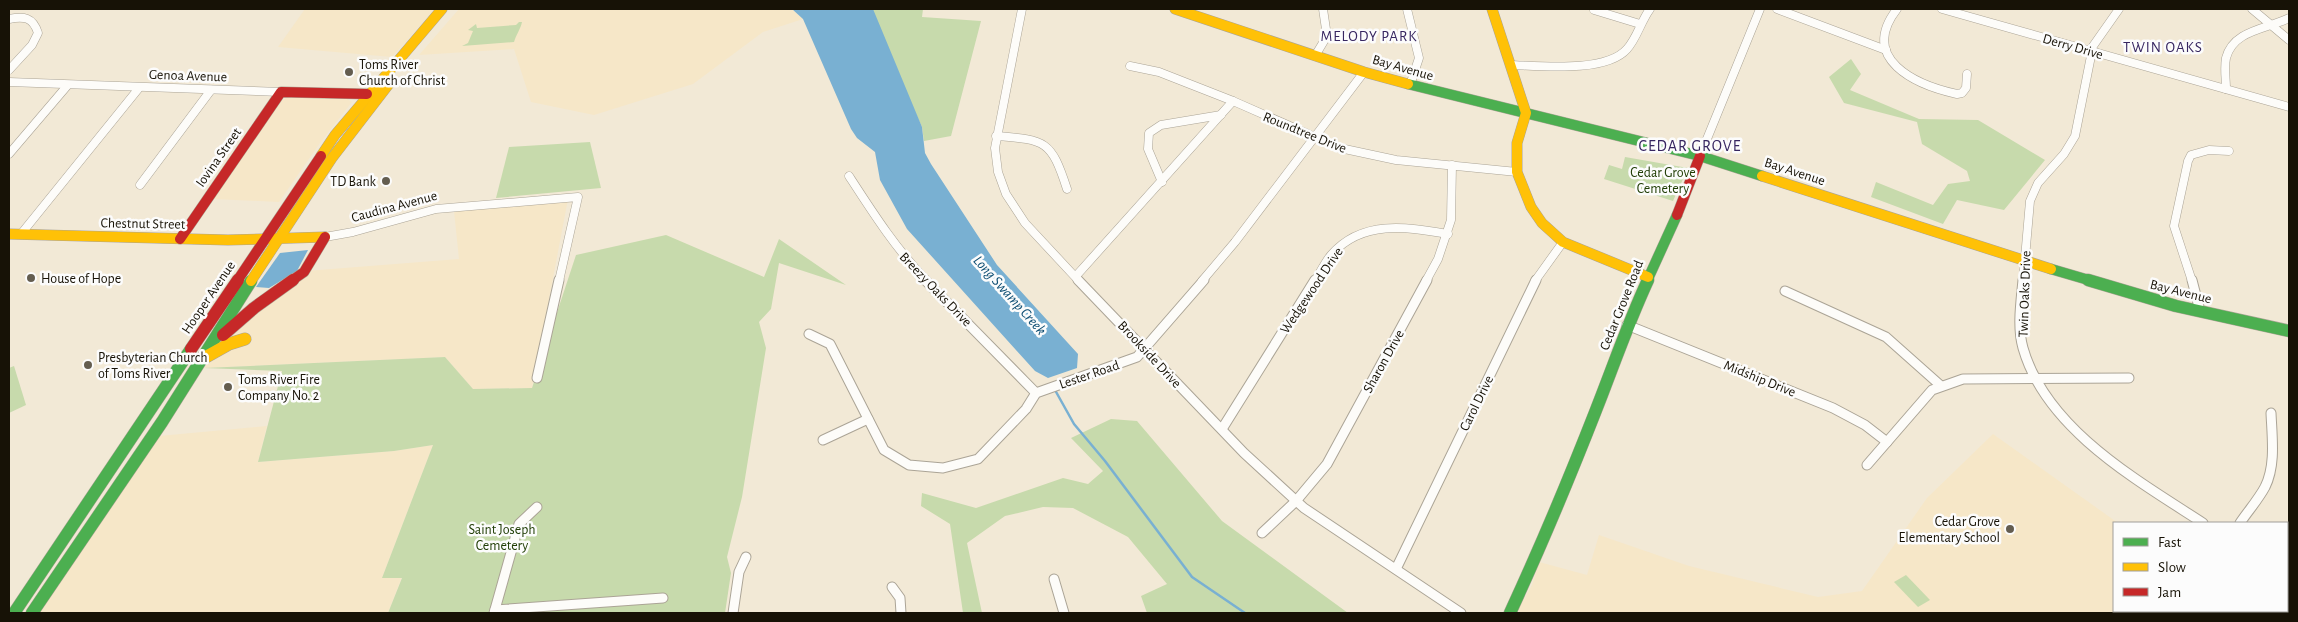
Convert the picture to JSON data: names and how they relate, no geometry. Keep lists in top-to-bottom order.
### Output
{
  "streets": {
    "main road": [
      "Bay Avenue",
      "Genoa Avenue",
      "Iovina Street",
      "Caudina Avenue",
      "Chestnut Street",
      "Hooper Avenue",
      "Cedar Grove Road"
    ],
    "street": [
      "Derry Drive",
      "Roundtree Drive",
      "Breezy Oaks Drive",
      "Wedgewood Drive",
      "Twin Oaks Drive",
      "Brookside Drive",
      "Sharon Drive",
      "Lester Road",
      "Midship Drive",
      "Carol Drive"
    ]
  },
  "crossings": [
    ["Derry Drive", "Twin Oaks Drive"],
    ["Bay Avenue", "Twin Oaks Drive"],
    ["Bay Avenue", "Cedar Grove Road"],
    ["Bay Avenue", "Lester Road"],
    ["Genoa Avenue", "Iovina Street"],
    ["Genoa Avenue", "Hooper Avenue"],
    ["Roundtree Drive", "Sharon Drive"],
    ["Roundtree Drive", "Lester Road"],
    ["Iovina Street", "Chestnut Street"],
    ["Caudina Avenue", "Chestnut Street"],
    ["Caudina Avenue", "Hooper Avenue"],
    ["Chestnut Street", "Hooper Avenue"],
    ["Breezy Oaks Drive", "Lester Road"],
    ["Wedgewood Drive", "Brookside Drive"],
    ["Wedgewood Drive", "Sharon Drive"],
    ["Cedar Grove Road", "Midship Drive"],
    ["Brookside Drive", "Sharon Drive"],
    ["Brookside Drive", "Lester Road"],
    ["Brookside Drive", "Carol Drive"]
  ],
  "districts": ["MELODY PARK", "TWIN OAKS", "CEDAR GROVE"],
  "water": ["Long Swamp Creek"],
  "parks": ["Cedar Grove Cemetery", "Saint Joseph Cemetery"],
  "places": [
    "Toms River Church of Christ",
    "TD Bank",
    "House of Hope",
    "Presbyterian Church of Toms River",
    "Toms River Fire Company No. 2",
    "Cedar Grove Elementary School"
  ],
  "legend": ["Fast", "Slow", "Jam"]
}
